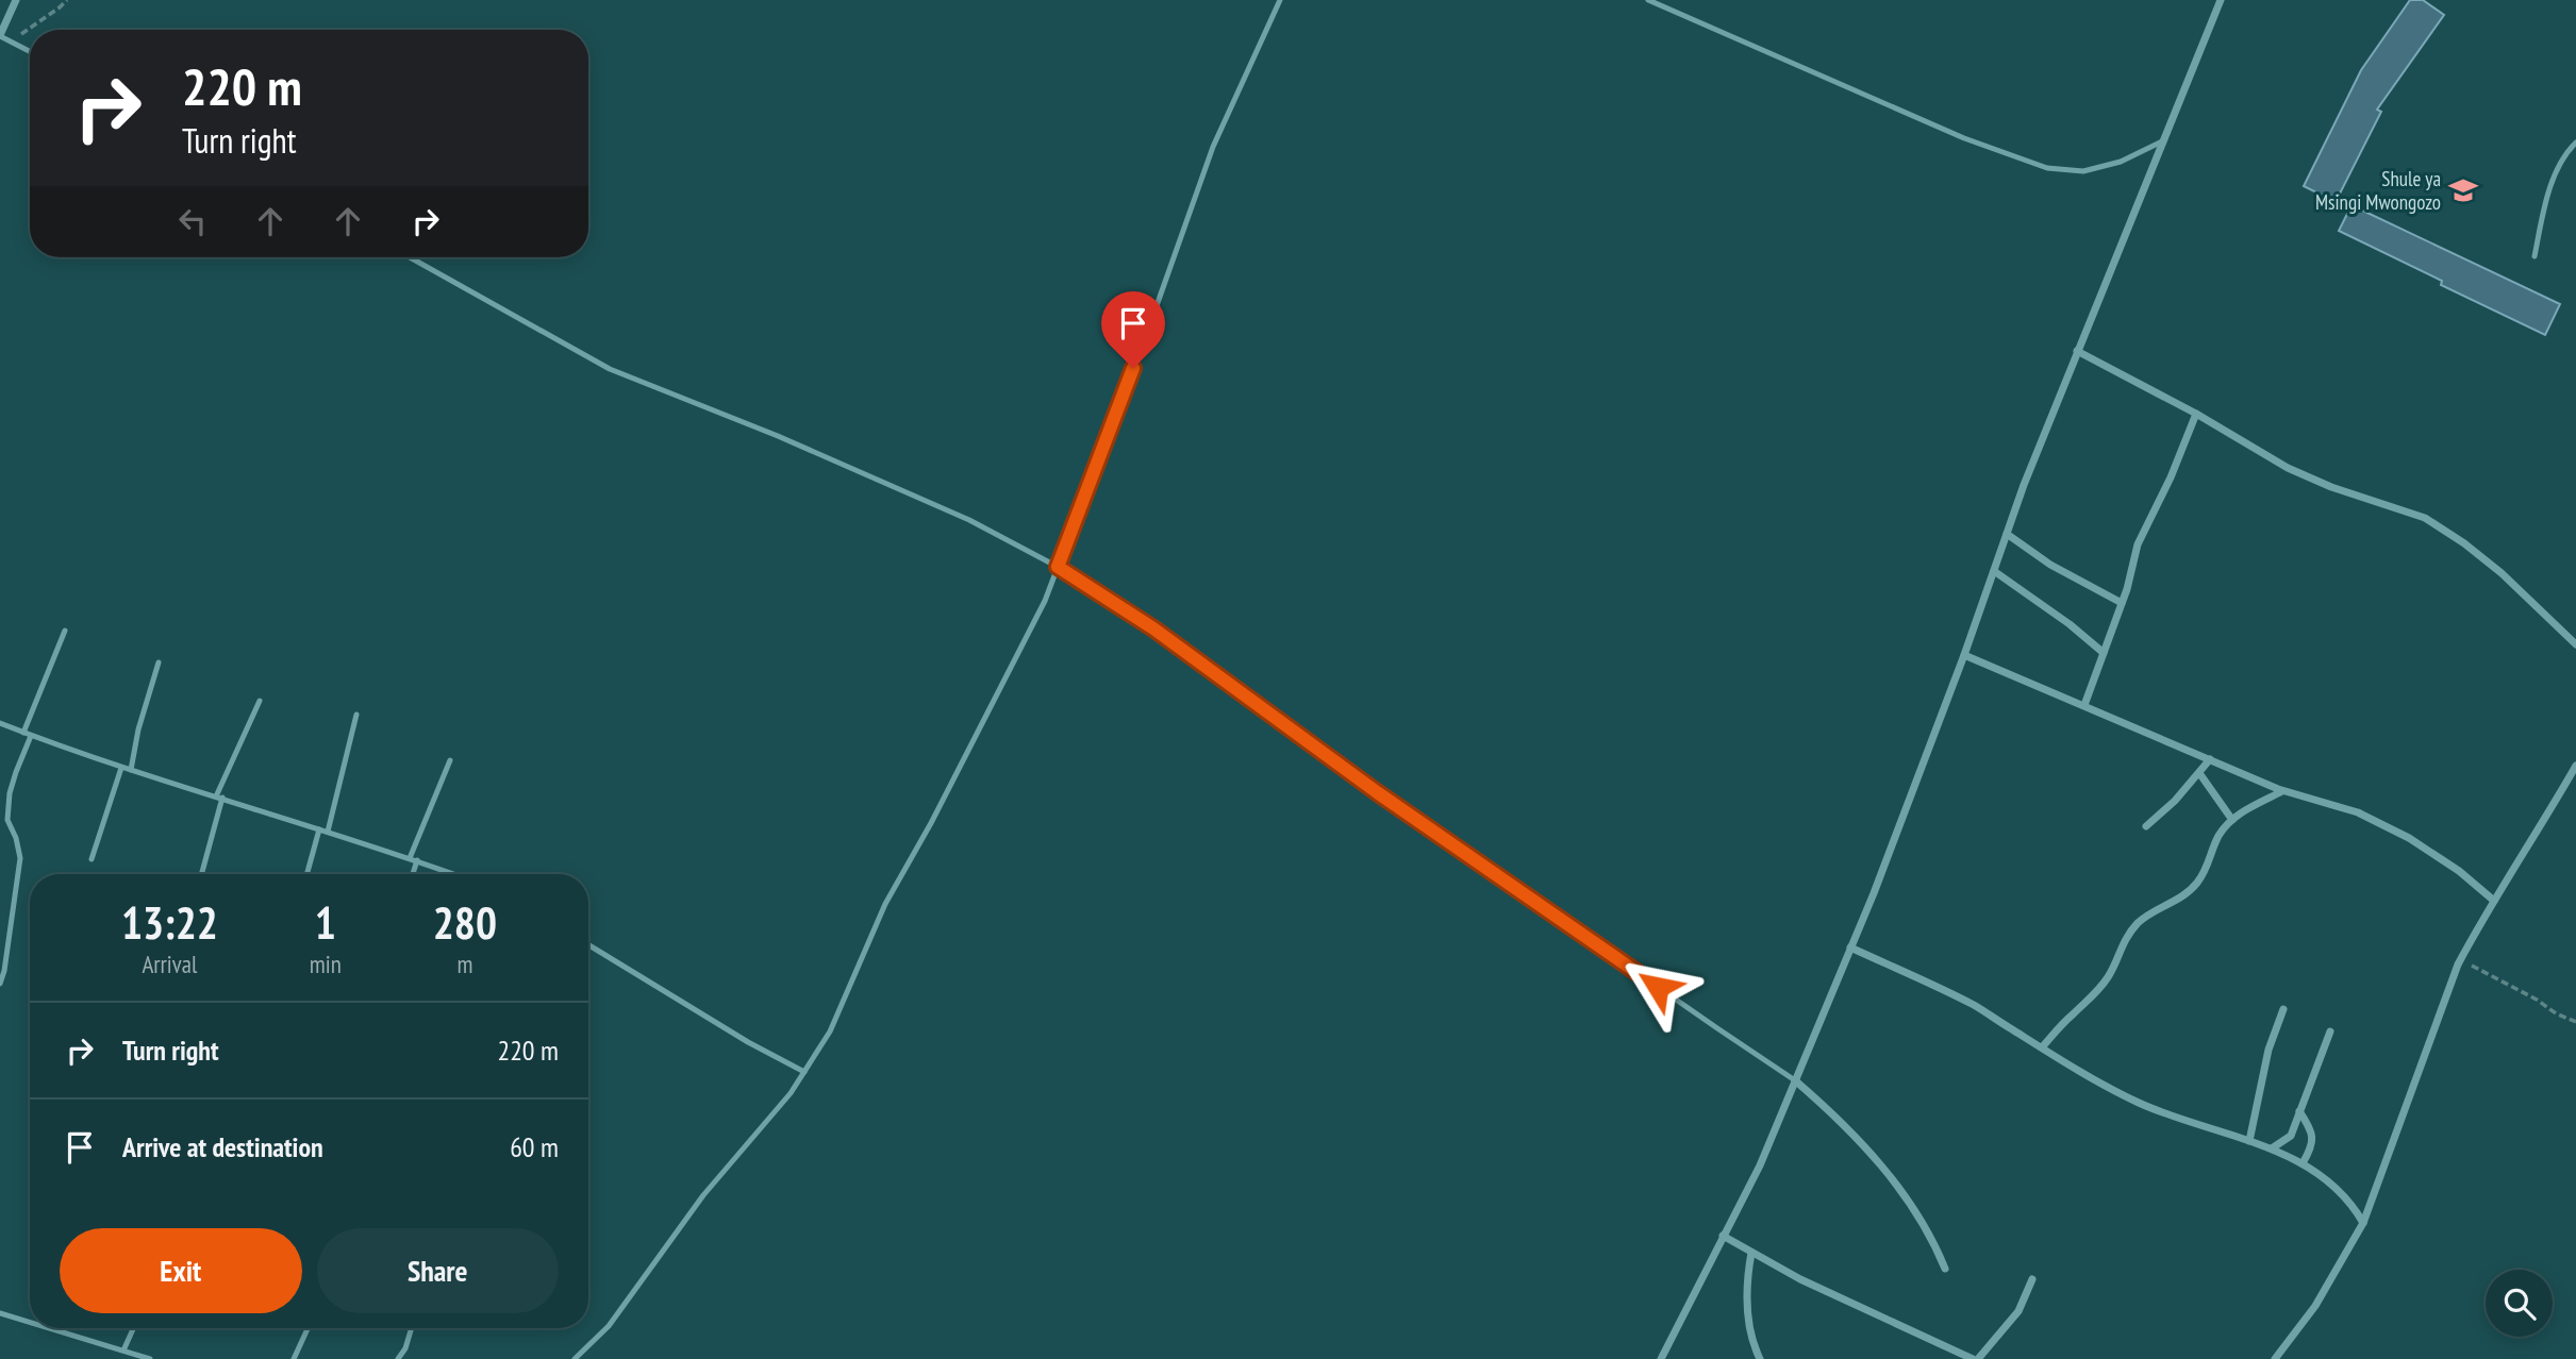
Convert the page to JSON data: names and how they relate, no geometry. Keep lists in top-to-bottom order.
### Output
{
  "places": {
    "school or university": ["Shule ya Msingi Mwongozo"]
  },
  "page": {
    "turn": ["220 m", "Turn right"],
    "eta": [
      "13:22",
      "Arrival",
      "1",
      "min",
      "280",
      "m"
    ],
    "list": [
      {
        "name": "Turn right",
        "value": "220 m"
      },
      {
        "name": "Arrive at destination",
        "value": "60 m"
      }
    ],
    "buttons": ["Exit", "Share"]
  }
}
